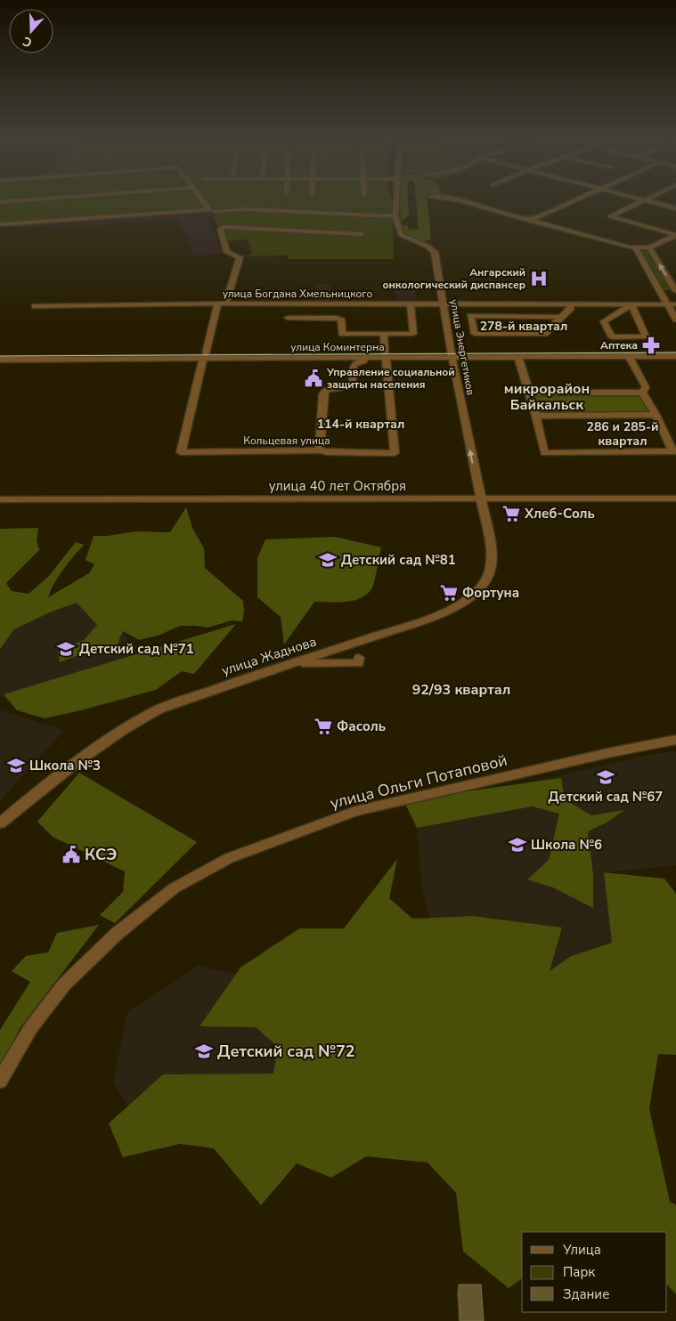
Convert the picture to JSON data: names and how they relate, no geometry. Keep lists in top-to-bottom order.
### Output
{
  "streets": {
    "street": [
      "улица Богдана Хмельницкого",
      "улица Коминтерна",
      "улица Энергетиков",
      "Кольцевая улица",
      "улица 40 лет Октября",
      "улица Жаднова",
      "улица Ольги Потаповой"
    ]
  },
  "crossings": [
    ["улица Богдана Хмельницкого", "улица Энергетиков"],
    ["улица Богдана Хмельницкого", "Кольцевая улица"],
    ["улица Коминтерна", "улица Энергетиков"],
    ["улица Коминтерна", "Кольцевая улица"],
    ["улица Энергетиков", "улица 40 лет Октября"],
    ["улица Энергетиков", "улица Жаднова"],
    ["улица 40 лет Октября", "улица Жаднова"]
  ],
  "districts": [
    "278-й квартал",
    "микрорайон Байкальск",
    "114-й квартал",
    "286 и 285-й квартал",
    "92/93 квартал"
  ],
  "places": {
    "hospital": ["Ангарский онкологический диспансер"],
    "pharmacy": ["Аптека"],
    "public building": ["Управление социальной защиты населения", "КСЭ"],
    "supermarket": ["Хлеб-Соль", "Фортуна", "Фасоль"],
    "school or university": [
      "Детский сад №81",
      "Детский сад №71",
      "Школа №3",
      "Детский сад №67",
      "Школа №6",
      "Детский сад №72"
    ]
  },
  "legend": ["Улица", "Парк", "Здание"],
  "north": "bottom"
}
